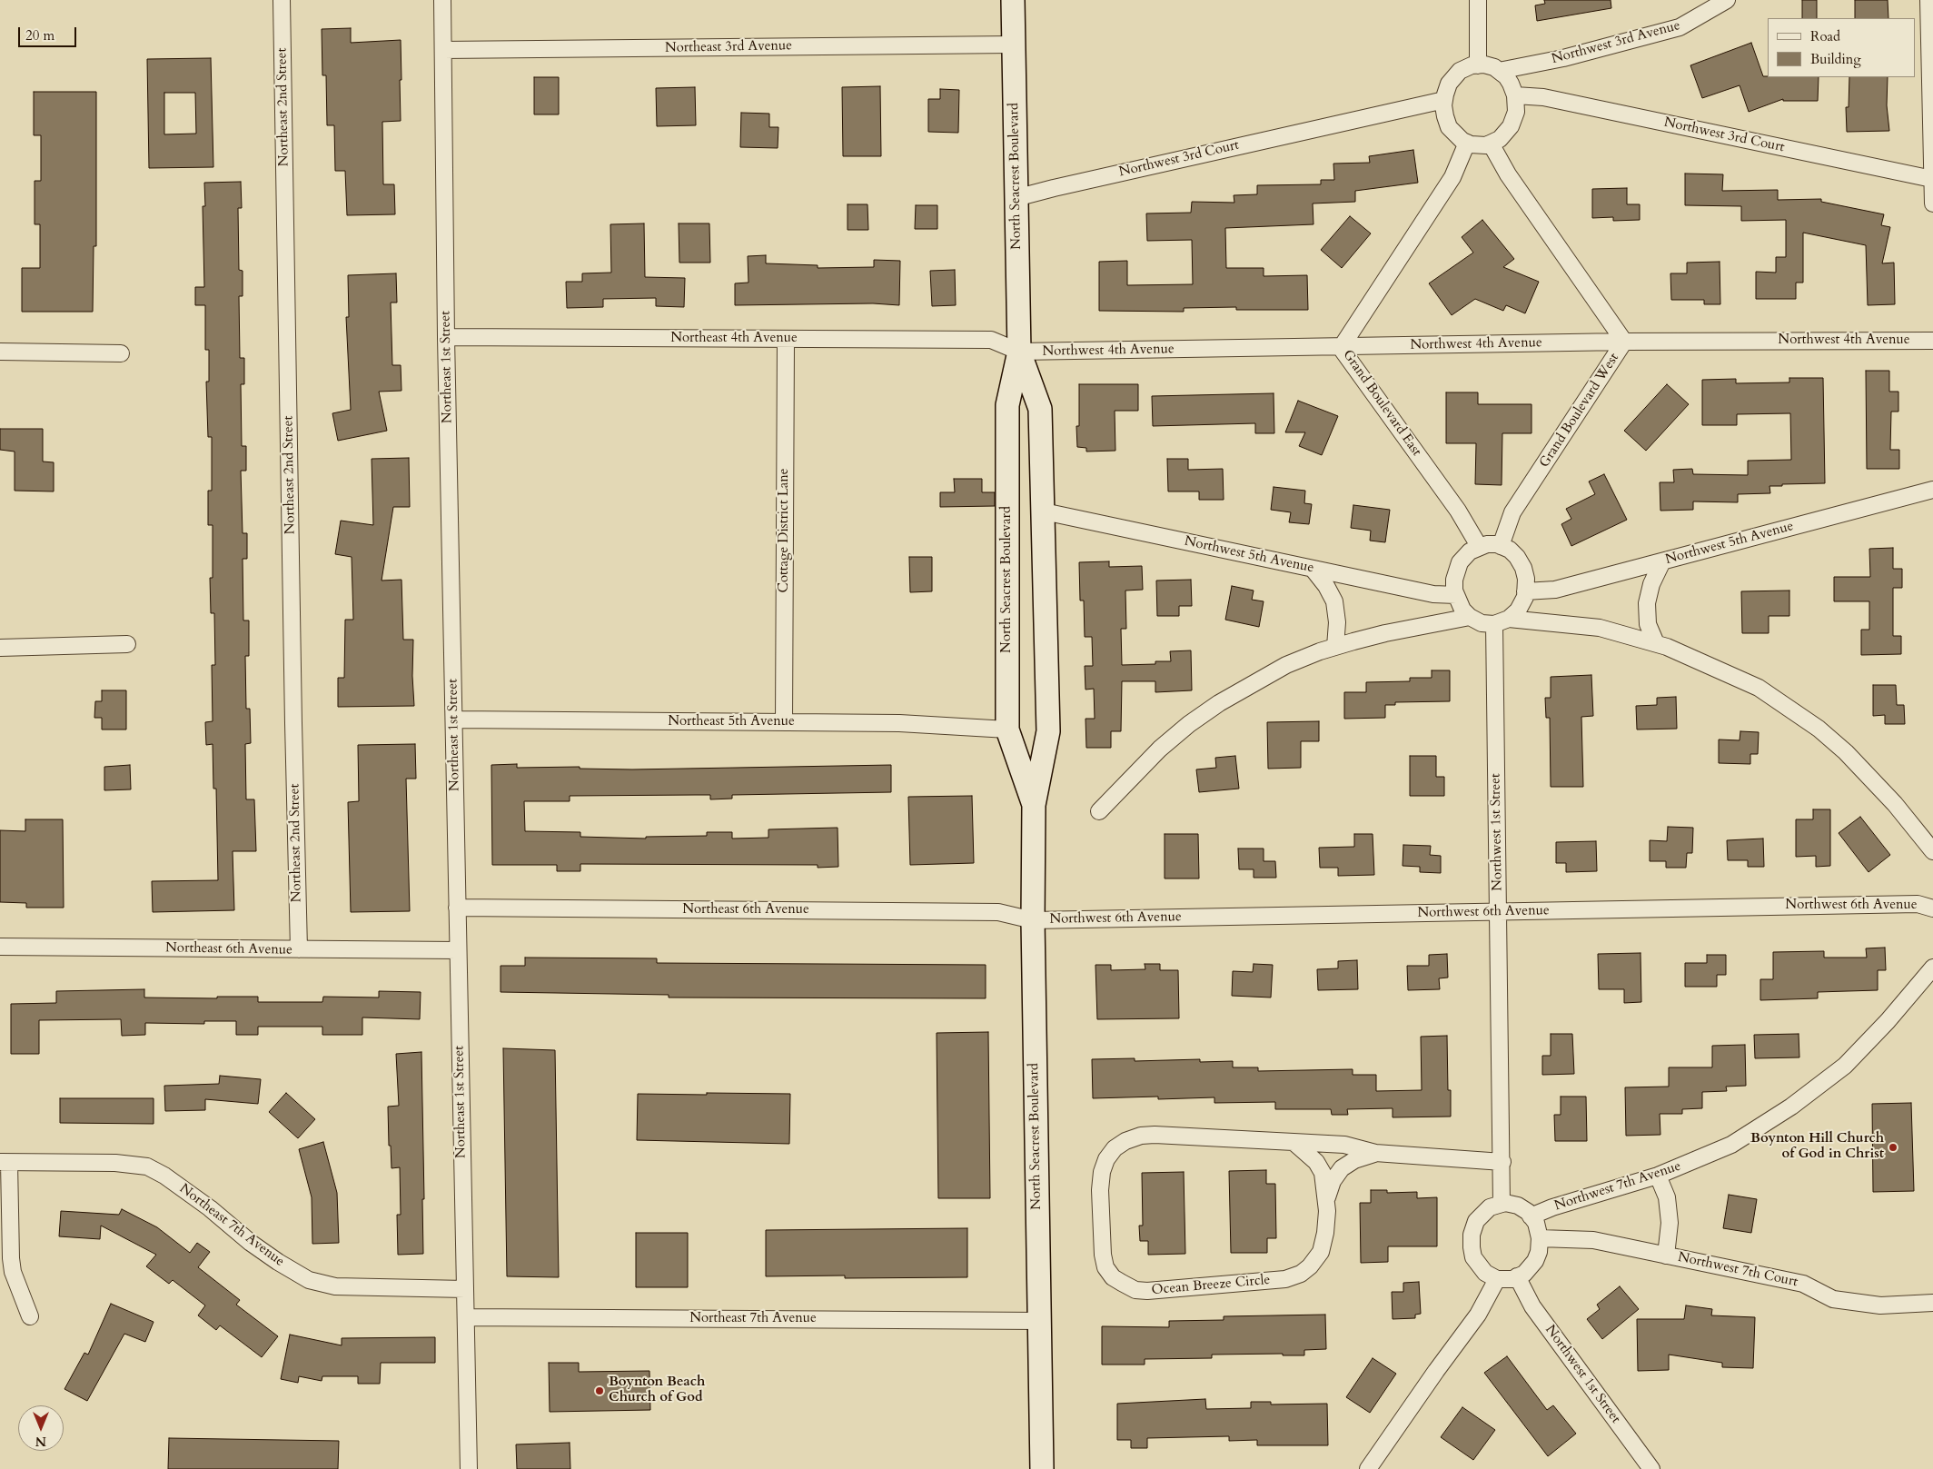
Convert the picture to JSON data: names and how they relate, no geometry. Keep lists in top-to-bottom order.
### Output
{
  "streets": {
    "street": [
      "Northwest 3rd Avenue",
      "Northeast 3rd Avenue",
      "Northeast 2nd Street",
      "Northwest 3rd Court",
      "North Seacrest Boulevard",
      "Northeast 4th Avenue",
      "Northwest 4th Avenue",
      "Northeast 1st Street",
      "Grand Boulevard East",
      "Grand Boulevard West",
      "Cottage District Lane",
      "Northwest 5th Avenue",
      "Northeast 5th Avenue",
      "Northwest 1st Street",
      "Northwest 6th Avenue",
      "Northeast 6th Avenue",
      "Northwest 7th Avenue",
      "Northeast 7th Avenue",
      "Northwest 7th Court",
      "Ocean Breeze Circle"
    ]
  },
  "crossings": [
    ["Northwest 3rd Avenue", "Northwest 3rd Court"],
    ["Northwest 3rd Avenue", "Grand Boulevard East"],
    ["Northwest 3rd Avenue", "Grand Boulevard West"],
    ["Northeast 3rd Avenue", "North Seacrest Boulevard"],
    ["Northeast 3rd Avenue", "Northeast 1st Street"],
    ["Northeast 2nd Street", "Northeast 6th Avenue"],
    ["Northwest 3rd Court", "North Seacrest Boulevard"],
    ["Northwest 3rd Court", "Grand Boulevard East"],
    ["Northwest 3rd Court", "Grand Boulevard West"],
    ["North Seacrest Boulevard", "Northeast 4th Avenue"],
    ["North Seacrest Boulevard", "Northwest 4th Avenue"],
    ["North Seacrest Boulevard", "Northwest 5th Avenue"],
    ["North Seacrest Boulevard", "Northeast 5th Avenue"],
    ["North Seacrest Boulevard", "Northwest 6th Avenue"],
    ["North Seacrest Boulevard", "Northeast 6th Avenue"],
    ["North Seacrest Boulevard", "Northeast 7th Avenue"],
    ["Northeast 4th Avenue", "Northwest 4th Avenue"],
    ["Northeast 4th Avenue", "Northeast 1st Street"],
    ["Northeast 4th Avenue", "Cottage District Lane"],
    ["Northwest 4th Avenue", "Grand Boulevard East"],
    ["Northwest 4th Avenue", "Grand Boulevard West"],
    ["Northeast 1st Street", "Northeast 5th Avenue"],
    ["Northeast 1st Street", "Northeast 6th Avenue"],
    ["Northeast 1st Street", "Northeast 7th Avenue"],
    ["Grand Boulevard East", "Grand Boulevard West"],
    ["Grand Boulevard East", "Northwest 5th Avenue"],
    ["Grand Boulevard East", "Northwest 1st Street"],
    ["Grand Boulevard West", "Northwest 5th Avenue"],
    ["Grand Boulevard West", "Northwest 1st Street"],
    ["Cottage District Lane", "Northeast 5th Avenue"],
    ["Northwest 5th Avenue", "Northwest 1st Street"],
    ["Northwest 1st Street", "Northwest 6th Avenue"],
    ["Northwest 1st Street", "Northwest 7th Avenue"],
    ["Northwest 1st Street", "Northwest 7th Court"],
    ["Northwest 1st Street", "Ocean Breeze Circle"],
    ["Northwest 6th Avenue", "Northeast 6th Avenue"],
    ["Northwest 7th Avenue", "Northwest 7th Court"]
  ],
  "places": ["Boynton Hill Church of God in Christ", "Boynton Beach Church of God"],
  "legend": ["Road", "Building"],
  "scale_bar": "20 m",
  "north": "bottom"
}
